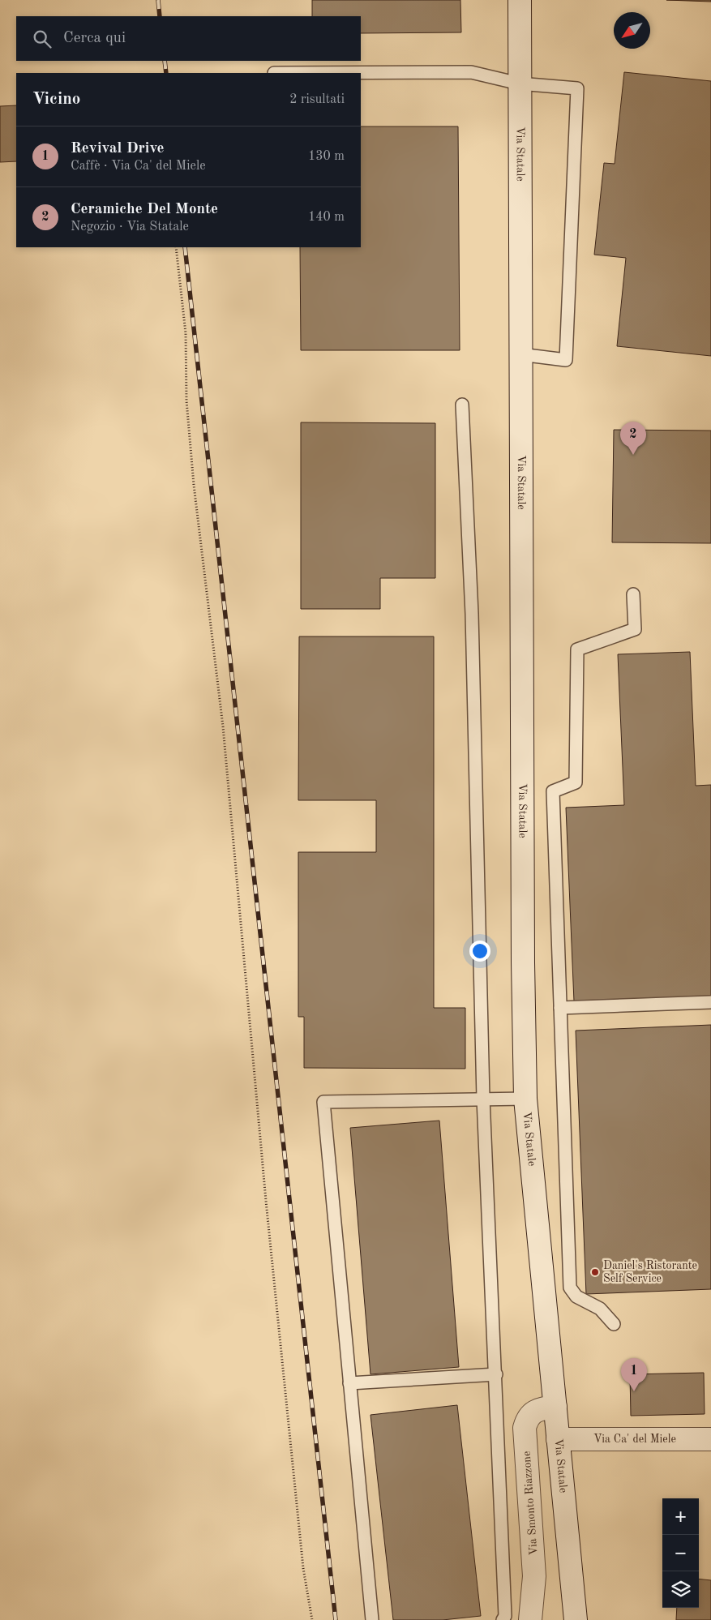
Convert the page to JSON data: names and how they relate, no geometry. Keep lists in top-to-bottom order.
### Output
{
  "streets": {
    "main road": ["Via Statale", "Via Ca' del Miele", "Via Smonto Riazzone"]
  },
  "crossings": [
    ["Via Statale", "Via Ca' del Miele"],
    ["Via Statale", "Via Smonto Riazzone"]
  ],
  "places": ["Daniel's Ristorante Self Service"],
  "north": "bottom left",
  "page": {
    "search": "Cerca qui",
    "heading": ["Vicino", "2 risultati"],
    "list": [
      {
        "mark": "1",
        "name": "Revival Drive",
        "note": "Caffè · Via Ca' del Miele",
        "value": "130 m"
      },
      {
        "mark": "2",
        "name": "Ceramiche Del Monte",
        "note": "Negozio · Via Statale",
        "value": "140 m"
      }
    ],
    "pins": ["2", "1"],
    "map_buttons": ["+", "−"]
  }
}
